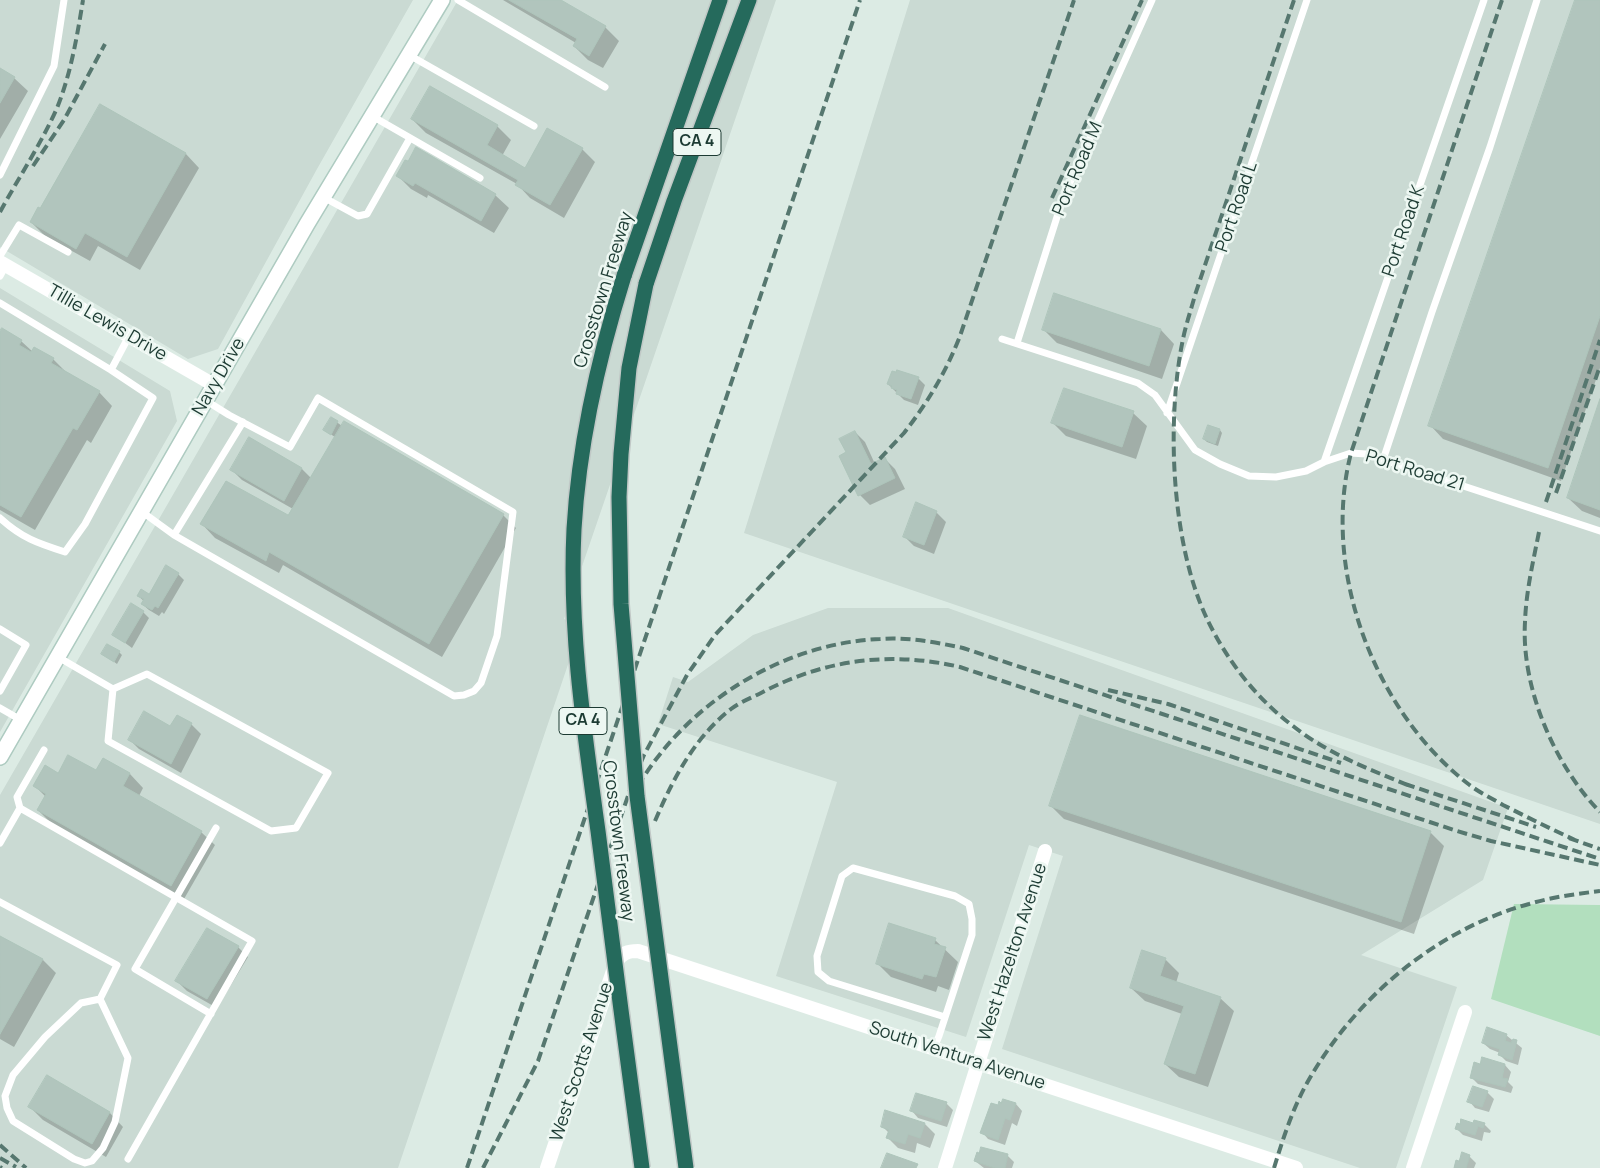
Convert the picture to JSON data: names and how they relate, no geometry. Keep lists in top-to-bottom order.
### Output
{
  "streets": {
    "highway": ["CA 4", "Crosstown Freeway"],
    "street": [
      "Tillie Lewis Drive",
      "Navy Drive",
      "West Hazelton Avenue",
      "South Ventura Avenue",
      "West Scotts Avenue"
    ],
    "lane": [
      "Port Road M",
      "Port Road L",
      "Port Road K",
      "Port Road 21"
    ]
  },
  "crossings": [
    ["Port Road M", "Port Road 21"],
    ["Port Road L", "Port Road 21"],
    ["Port Road K", "Port Road 21"],
    ["Tillie Lewis Drive", "Navy Drive"],
    ["West Hazelton Avenue", "South Ventura Avenue"],
    ["South Ventura Avenue", "West Scotts Avenue"]
  ]
}
